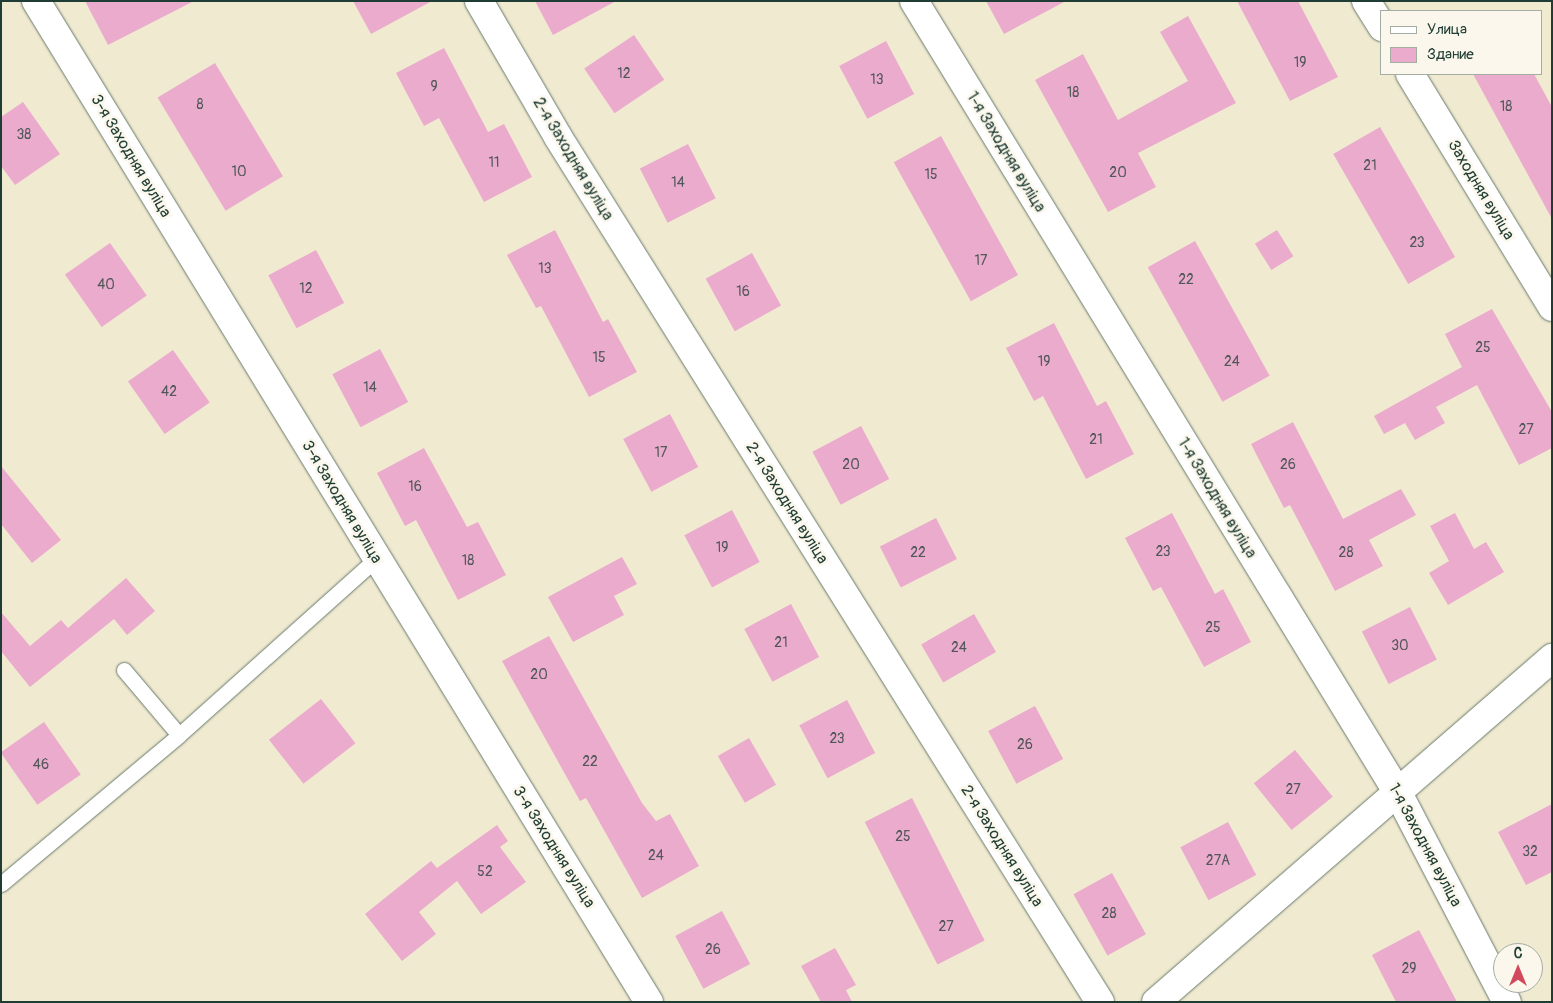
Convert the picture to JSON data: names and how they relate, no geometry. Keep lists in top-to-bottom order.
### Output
{
  "streets": {
    "street": [
      "1-я Заходняя вуліца",
      "3-я Заходняя вуліца",
      "2-я Заходняя вуліца",
      "Заходняя вуліца"
    ]
  },
  "house_numbers": [
    "19",
    "12",
    "13",
    "9",
    "18",
    "8",
    "18",
    "38",
    "11",
    "21",
    "10",
    "20",
    "15",
    "14",
    "23",
    "17",
    "13",
    "22",
    "40",
    "12",
    "16",
    "25",
    "15",
    "19",
    "24",
    "14",
    "42",
    "27",
    "21",
    "17",
    "20",
    "26",
    "16",
    "19",
    "23",
    "22",
    "28",
    "18",
    "25",
    "21",
    "30",
    "24",
    "20",
    "23",
    "26",
    "22",
    "46",
    "27",
    "25",
    "32",
    "24",
    "27А",
    "52",
    "28",
    "27",
    "26",
    "29"
  ],
  "legend": ["Улица", "Здание"],
  "north": "top"
}
